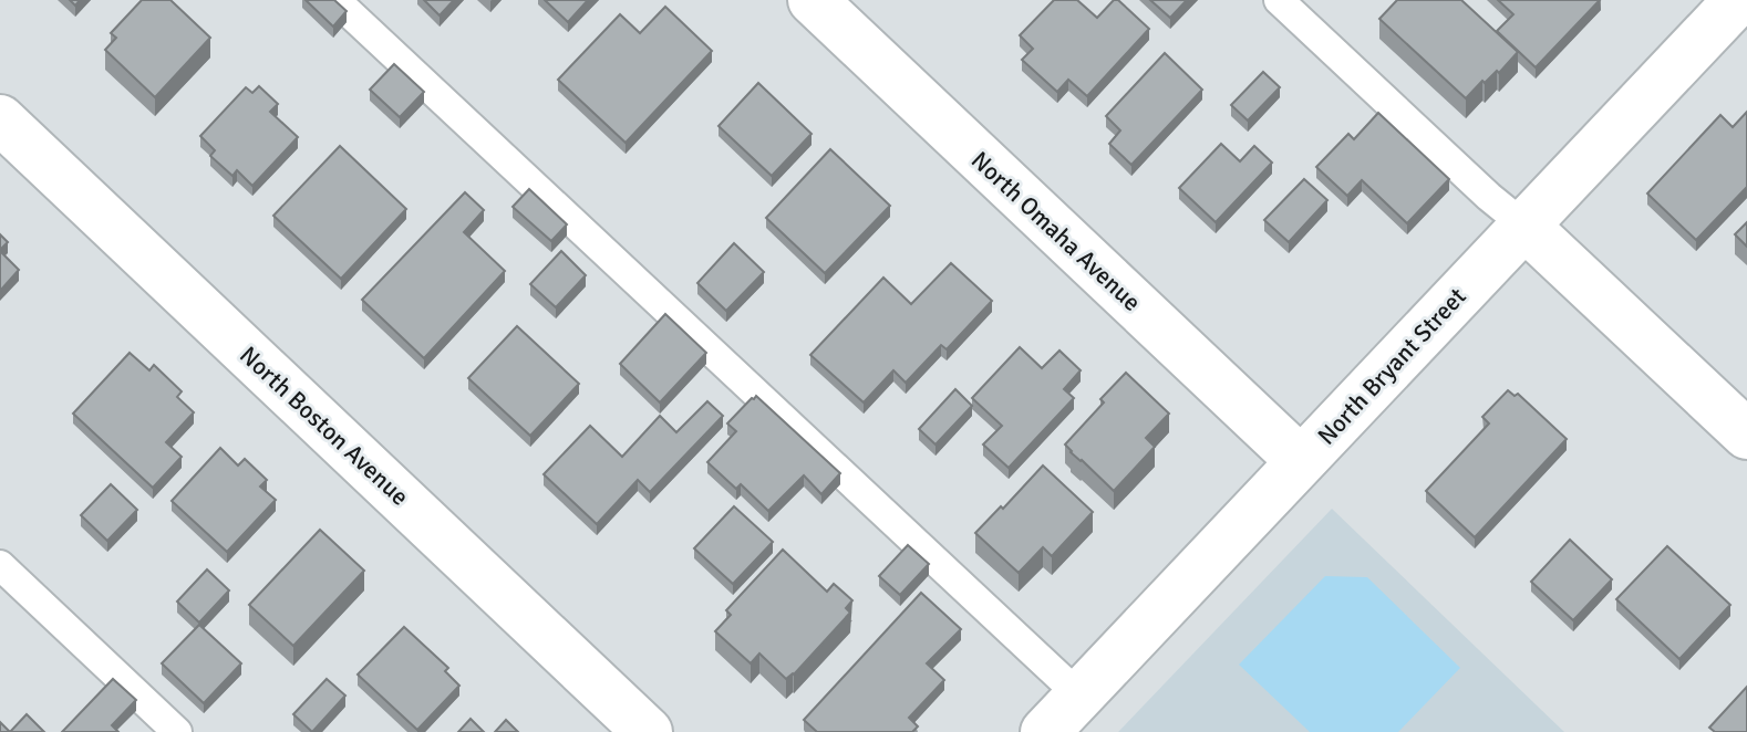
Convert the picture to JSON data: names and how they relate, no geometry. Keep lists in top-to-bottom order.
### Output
{
  "streets": {
    "street": ["North Omaha Avenue", "North Bryant Street", "North Boston Avenue"]
  },
  "crossings": [
    ["North Omaha Avenue", "North Bryant Street"]
  ]
}
